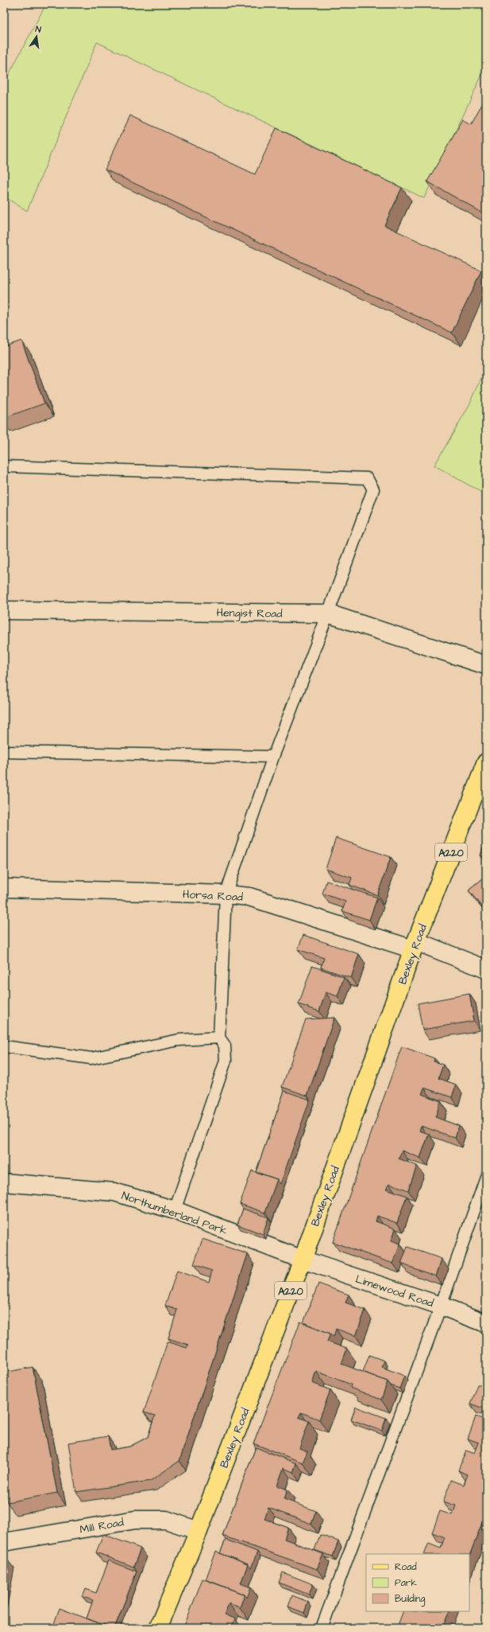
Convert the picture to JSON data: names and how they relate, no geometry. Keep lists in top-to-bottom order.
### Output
{
  "streets": {
    "main road": ["A220", "Bexley Road"],
    "street": [
      "Hengist Road",
      "Horsa Road",
      "Northumberland Park",
      "Limewood Road",
      "Mill Road"
    ]
  },
  "crossings": [
    ["Horsa Road", "Bexley Road"],
    ["Bexley Road", "Northumberland Park"],
    ["Bexley Road", "Limewood Road"],
    ["Bexley Road", "Mill Road"],
    ["Northumberland Park", "Limewood Road"]
  ],
  "legend": ["Road", "Park", "Building"],
  "north": "top"
}
